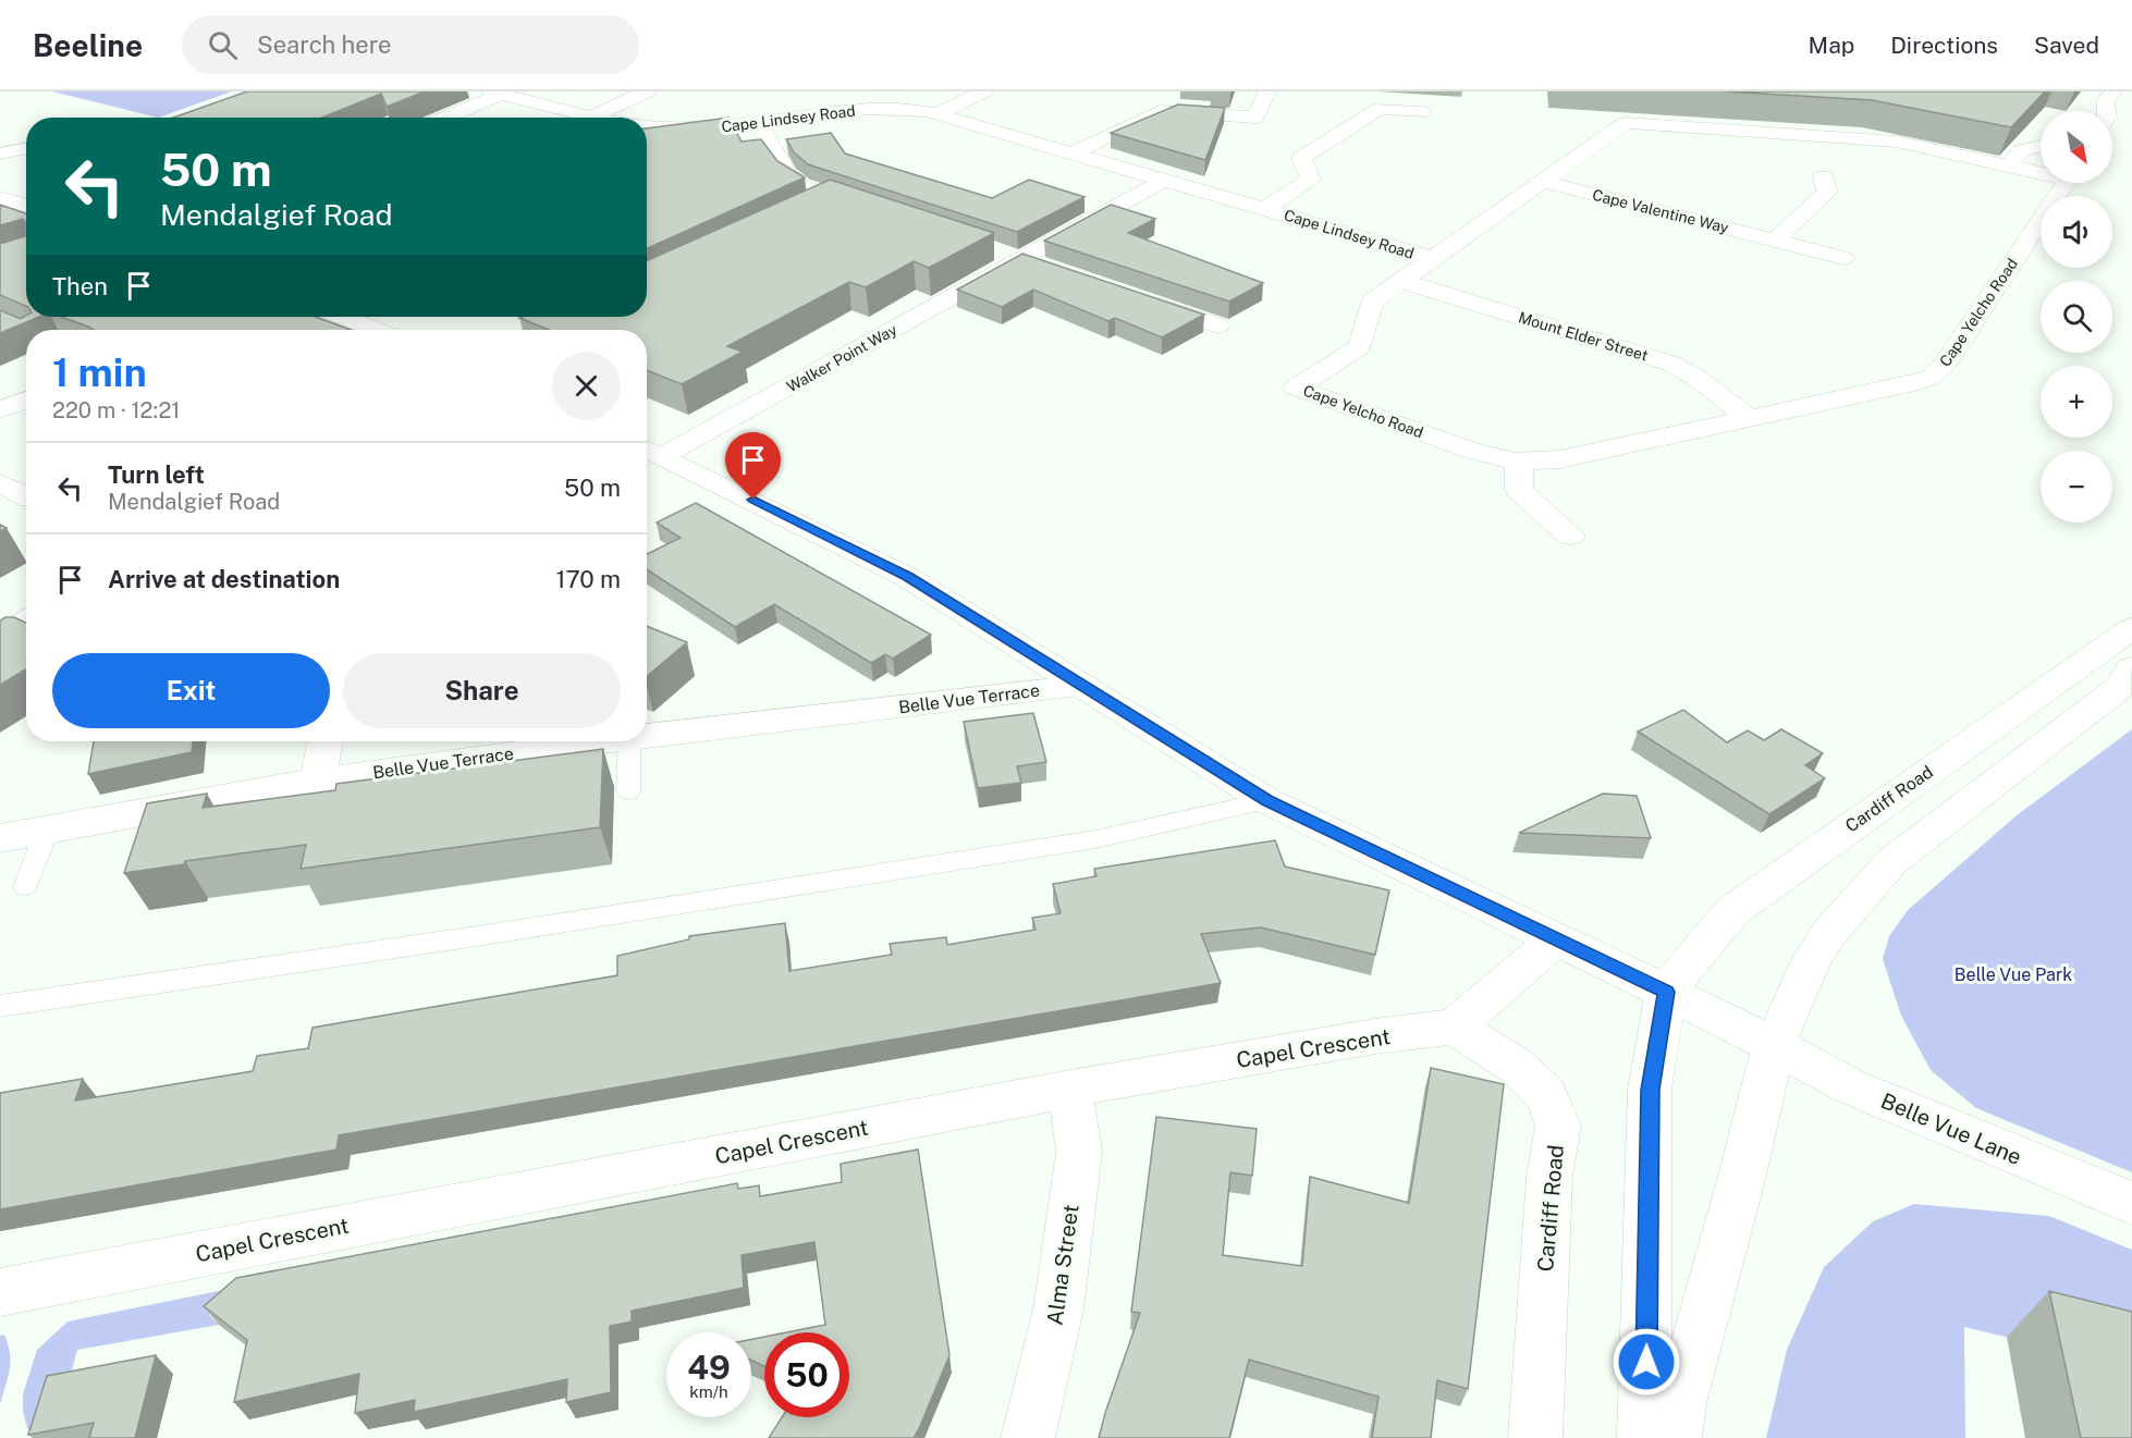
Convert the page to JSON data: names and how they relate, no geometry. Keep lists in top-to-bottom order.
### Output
{
  "streets": {
    "street": [
      "Cape Lindsey Road",
      "Cape Valentine Way",
      "Cape Yelcho Road",
      "Mount Elder Street",
      "Walker Point Way",
      "Belle Vue Terrace",
      "Cardiff Road",
      "Capel Crescent",
      "Belle Vue Lane",
      "Alma Street"
    ]
  },
  "crossings": [
    ["Cape Lindsey Road", "Cape Yelcho Road"],
    ["Cape Lindsey Road", "Walker Point Way"],
    ["Cape Valentine Way", "Cape Yelcho Road"],
    ["Cape Yelcho Road", "Mount Elder Street"],
    ["Cardiff Road", "Capel Crescent"],
    ["Capel Crescent", "Alma Street"]
  ],
  "parks": ["Belle Vue Park"],
  "north": "bottom right",
  "page": {
    "header": "Beeline",
    "search": "Search here",
    "nav": ["Map", "Directions", "Saved"],
    "map_buttons": ["+", "−"],
    "turn": ["50 m", "Mendalgief Road"],
    "then": "Then",
    "heading": ["1 min", "220 m · 12:21"],
    "list": [
      {
        "name": "Turn left",
        "note": "Mendalgief Road",
        "value": "50 m"
      },
      {
        "name": "Arrive at destination",
        "value": "170 m"
      }
    ],
    "buttons": ["Exit", "Share"],
    "speed": "49 km/h",
    "limit": "50"
  }
}
